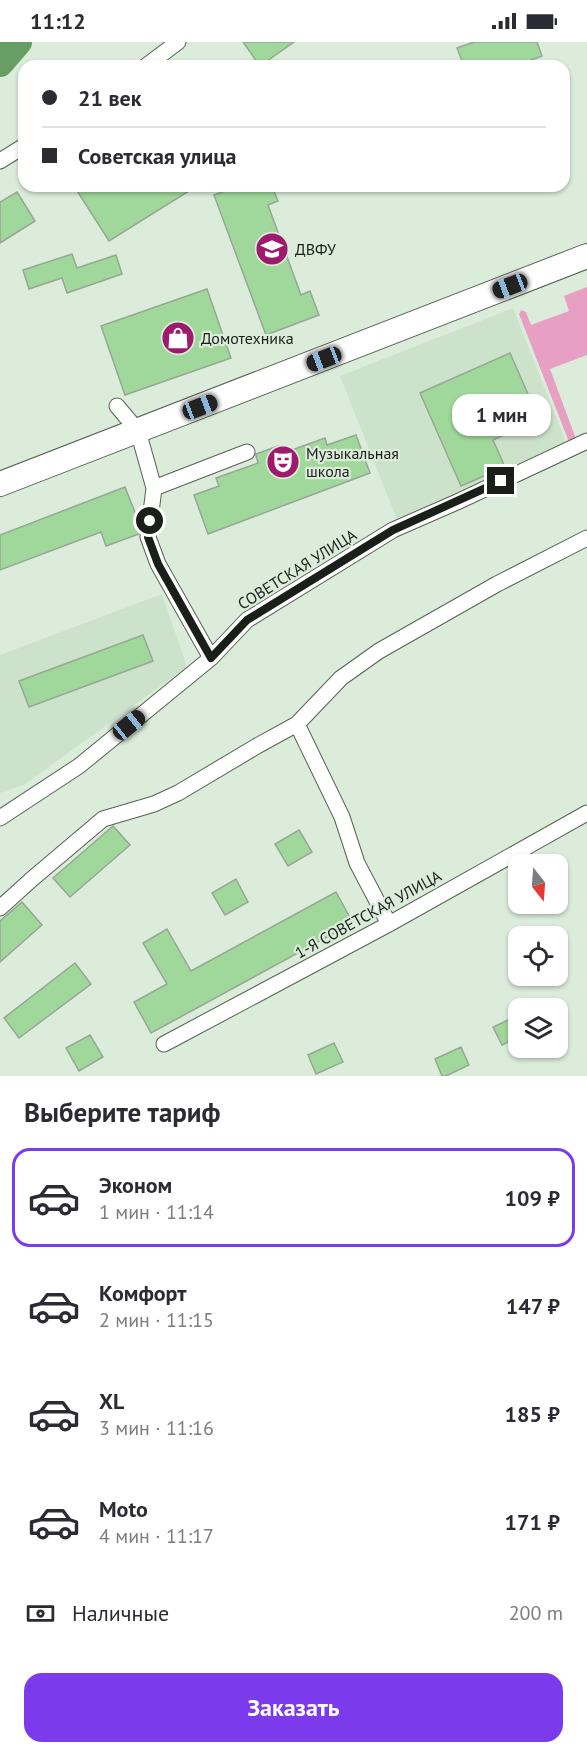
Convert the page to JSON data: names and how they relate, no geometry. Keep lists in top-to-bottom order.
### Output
{
  "streets": {
    "street": ["СОВЕТСКАЯ УЛИЦА", "1-Я СОВЕТСКАЯ УЛИЦА"]
  },
  "places": {
    "school or university": ["ДВФУ"],
    "shop": ["Домотехника"],
    "theatre": ["Музыкальная школа"]
  },
  "north": "bottom",
  "page": {
    "status": "11:12",
    "banner": ["21 век", "Советская улица"],
    "bubble": "1 мин",
    "heading": "Выберите тариф",
    "list": [
      {
        "name": "Эконом",
        "note": "1 мин · 11:14",
        "value": "109 ₽"
      },
      {
        "name": "Комфорт",
        "note": "2 мин · 11:15",
        "value": "147 ₽"
      },
      {
        "name": "XL",
        "note": "3 мин · 11:16",
        "value": "185 ₽"
      },
      {
        "name": "Moto",
        "note": "4 мин · 11:17",
        "value": "171 ₽"
      }
    ],
    "pay": ["Наличные", "200 m"],
    "buttons": "Заказать"
  }
}
